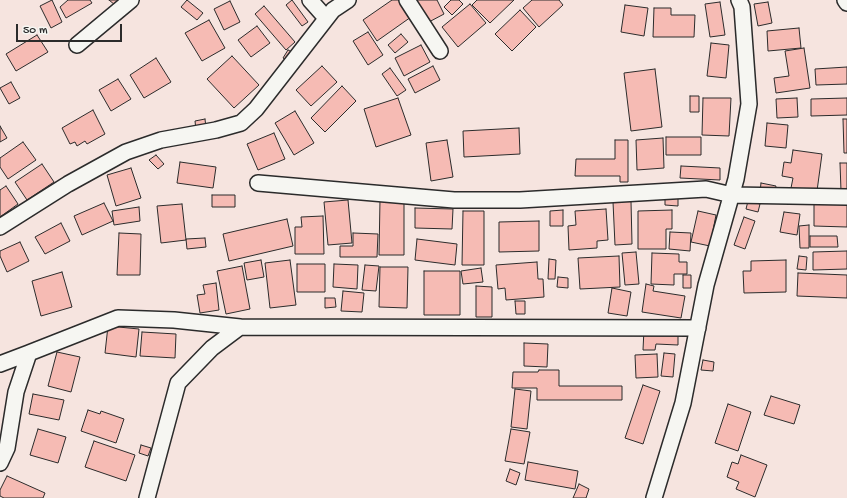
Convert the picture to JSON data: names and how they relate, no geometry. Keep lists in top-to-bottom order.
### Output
{
  "scale_bar": "50 m"
}
